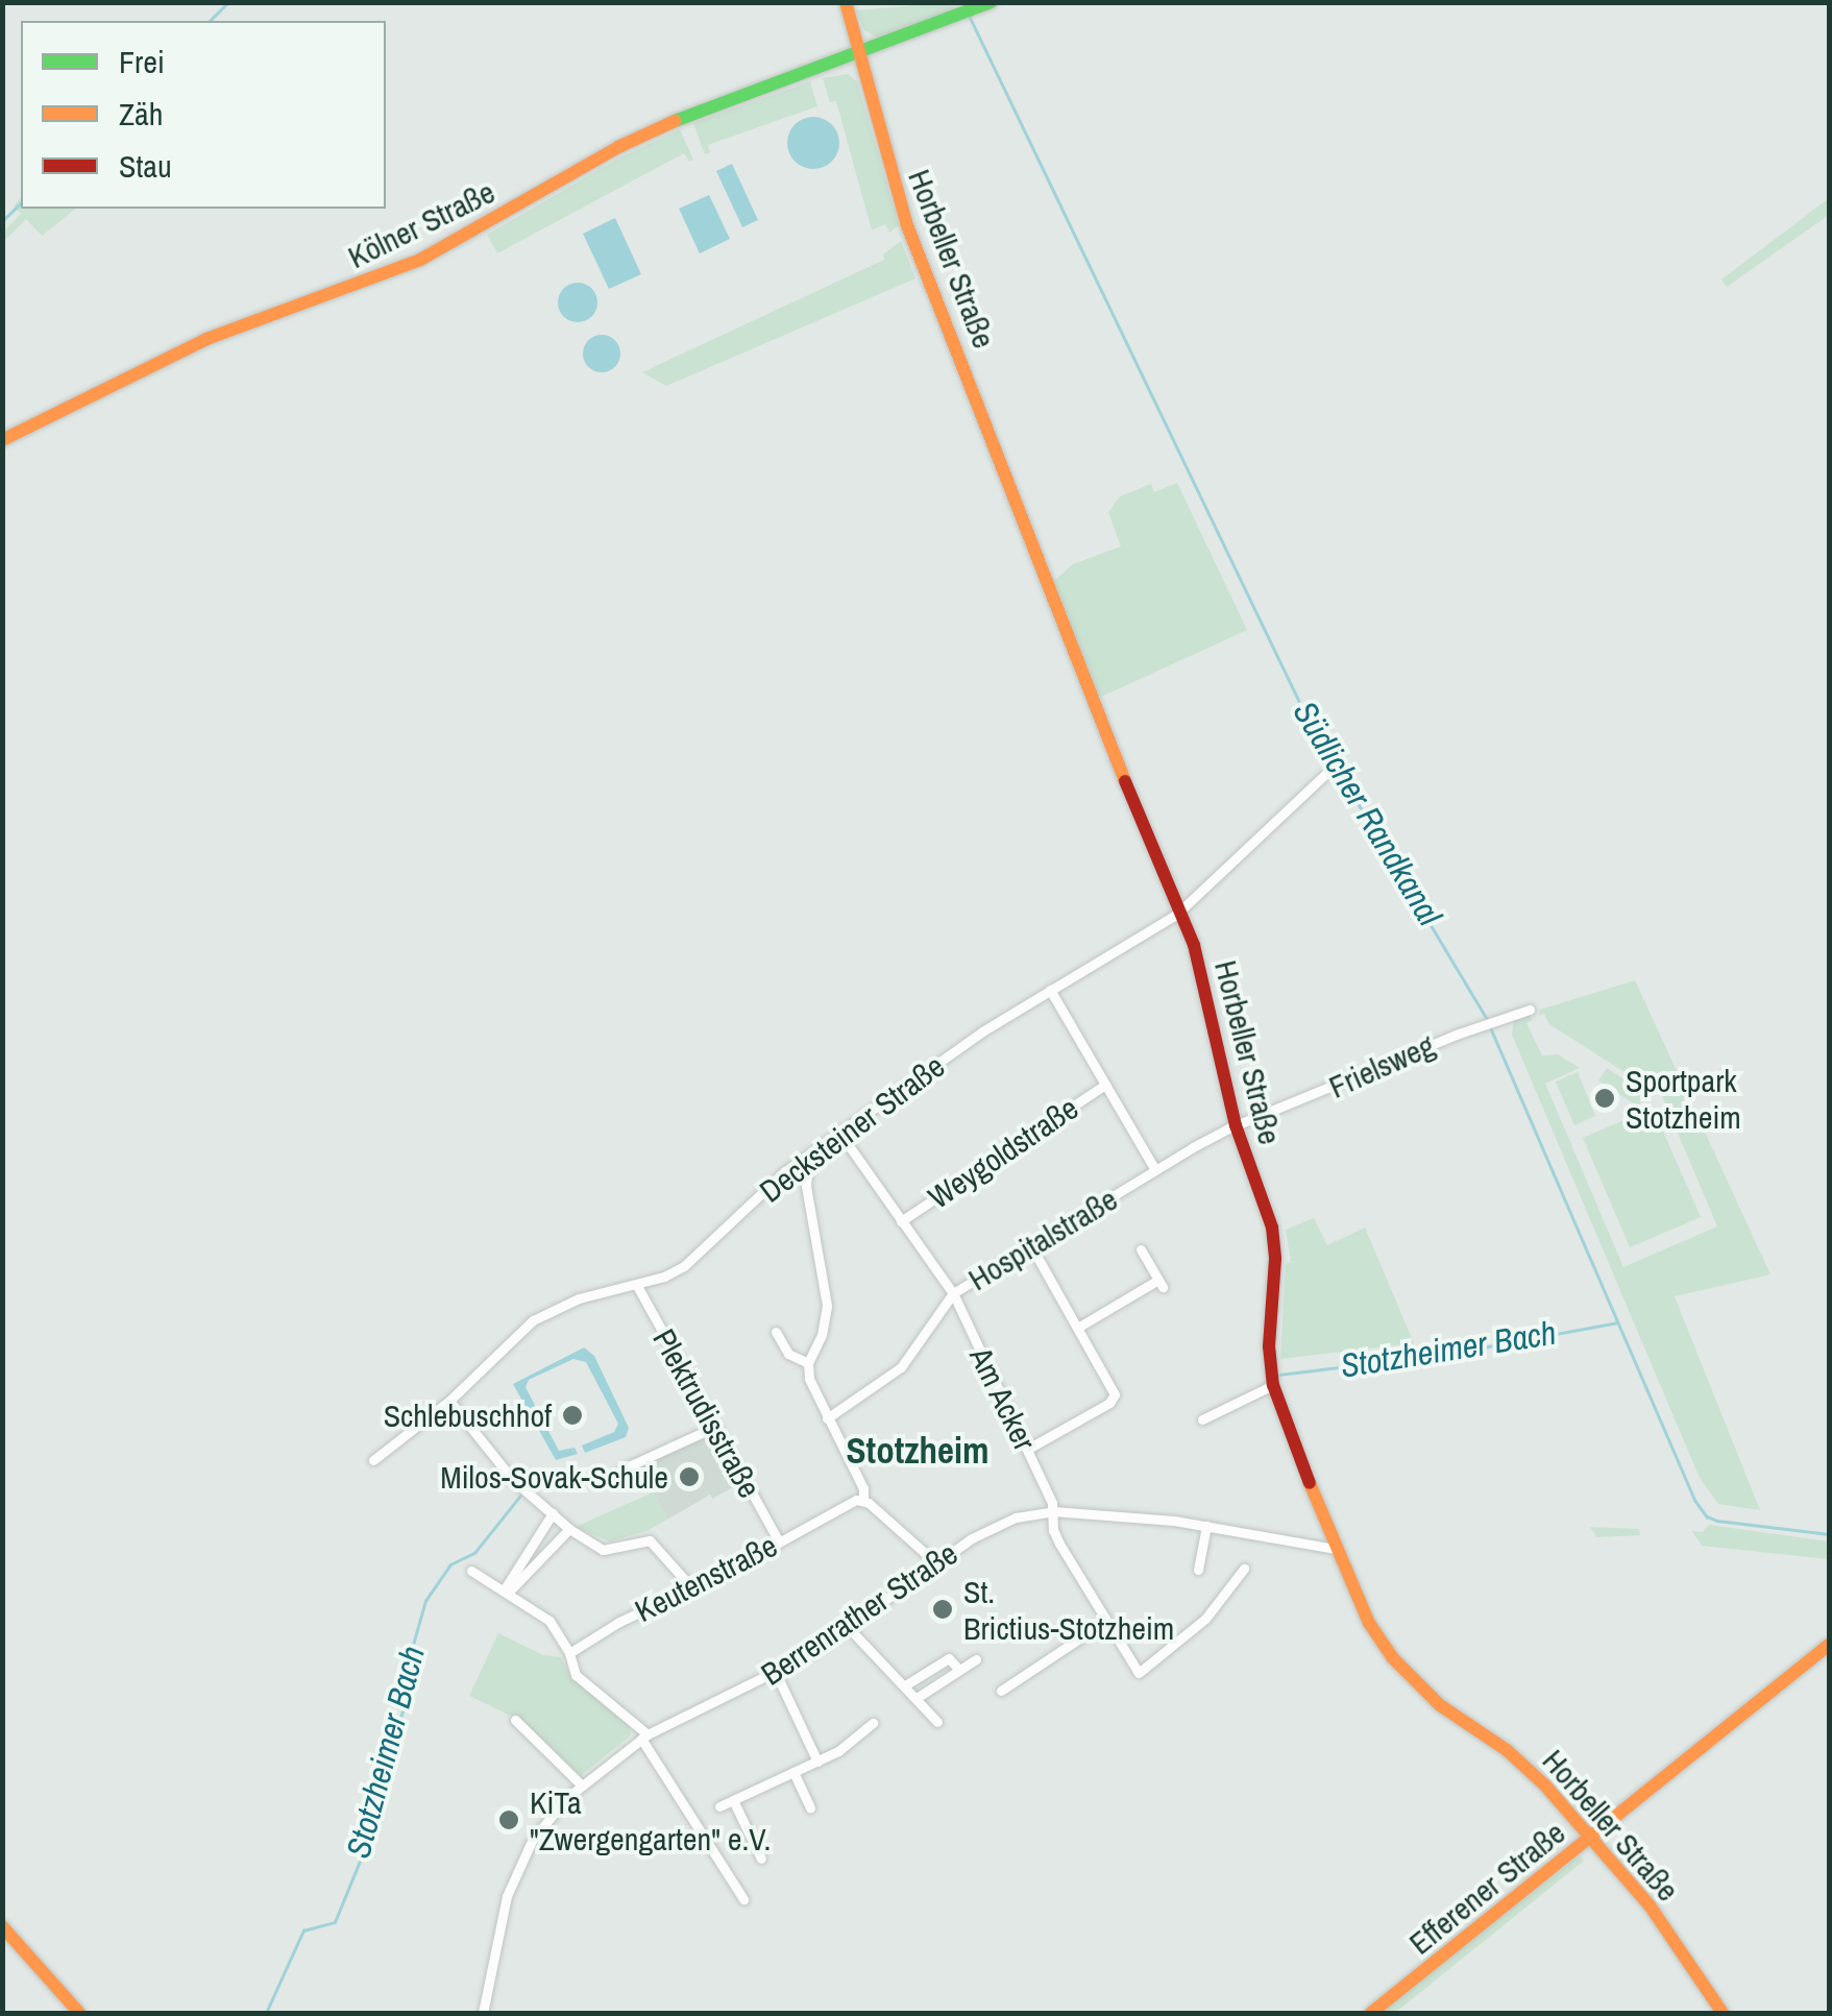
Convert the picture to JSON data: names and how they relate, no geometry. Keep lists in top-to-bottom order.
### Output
{
  "streets": {
    "main road": ["Kölner Straße", "Horbeller Straße", "Efferener Straße"],
    "street": [
      "Frielsweg",
      "Decksteiner Straße",
      "Weygoldstraße",
      "Hospitalstraße",
      "Am Acker",
      "Plektrudisstraße",
      "Keutenstraße",
      "Berrenrather Straße"
    ]
  },
  "crossings": [
    ["Kölner Straße", "Horbeller Straße"],
    ["Horbeller Straße", "Frielsweg"],
    ["Horbeller Straße", "Decksteiner Straße"],
    ["Horbeller Straße", "Hospitalstraße"],
    ["Horbeller Straße", "Berrenrather Straße"],
    ["Horbeller Straße", "Efferener Straße"],
    ["Frielsweg", "Hospitalstraße"],
    ["Decksteiner Straße", "Am Acker"],
    ["Decksteiner Straße", "Plektrudisstraße"],
    ["Weygoldstraße", "Am Acker"],
    ["Hospitalstraße", "Am Acker"],
    ["Am Acker", "Berrenrather Straße"],
    ["Plektrudisstraße", "Keutenstraße"]
  ],
  "districts": ["Stotzheim"],
  "water": ["Südlicher Randkanal", "Stotzheimer Bach"],
  "places": [
    "Sportpark Stotzheim",
    "Schlebuschhof",
    "Milos-Sovak-Schule",
    "St. Brictius-Stotzheim",
    "KiTa \"Zwergengarten\" e.V."
  ],
  "legend": ["Frei", "Zäh", "Stau"]
}
